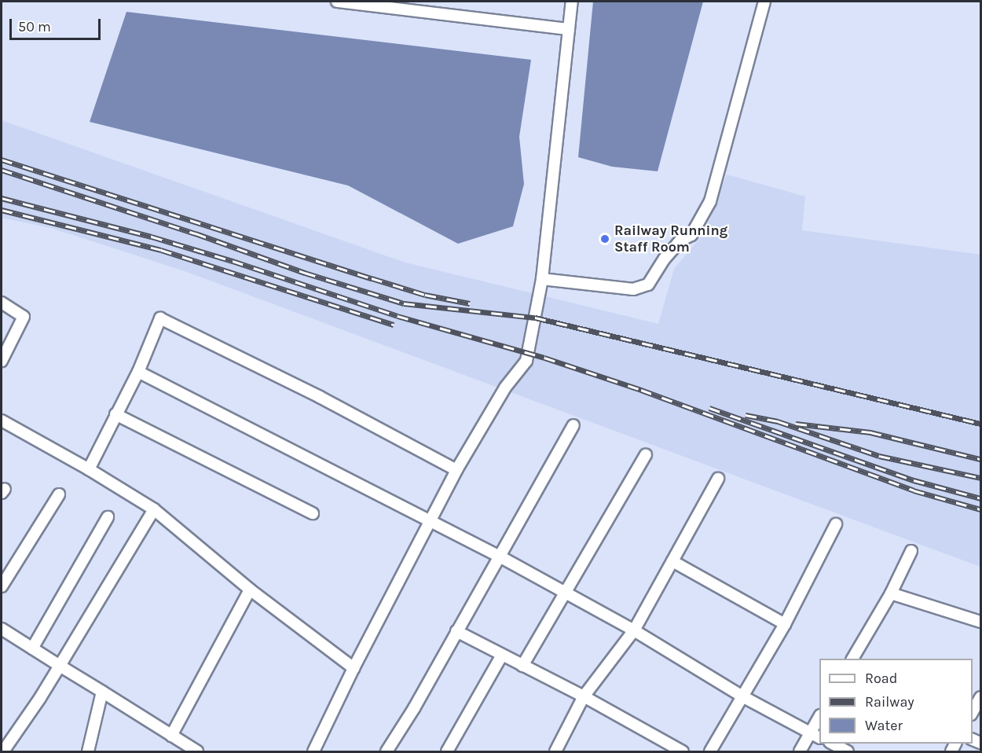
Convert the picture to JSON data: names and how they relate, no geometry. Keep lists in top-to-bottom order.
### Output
{
  "places": ["Railway Running Staff Room"],
  "legend": ["Road", "Railway", "Water"],
  "scale_bar": "50 m"
}
